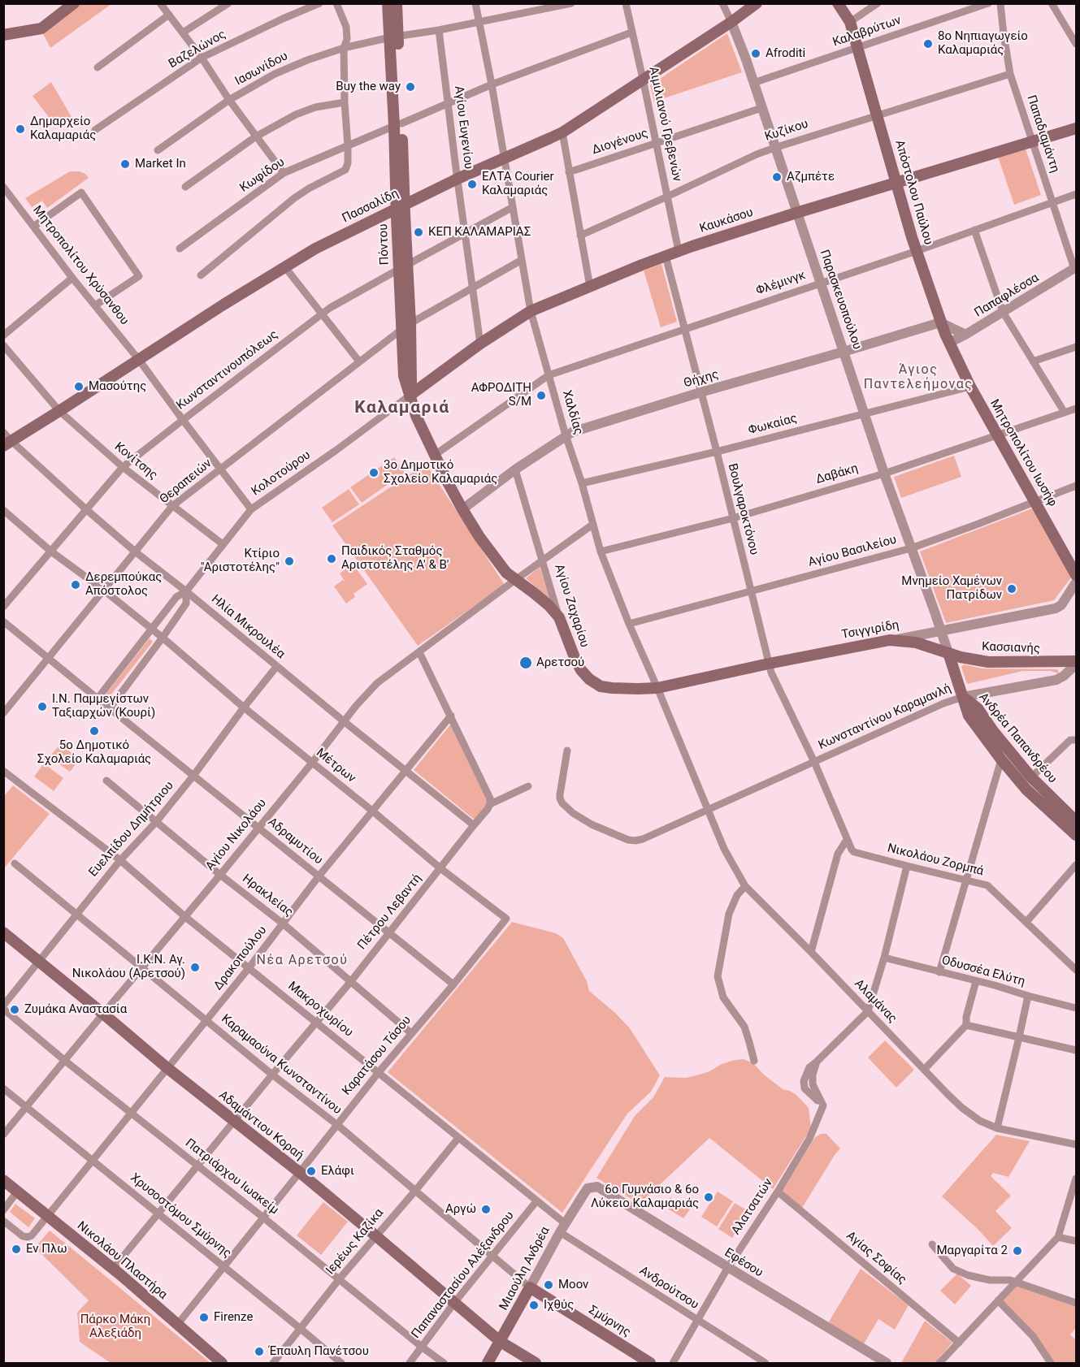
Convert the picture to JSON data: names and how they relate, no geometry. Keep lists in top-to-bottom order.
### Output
{
  "streets": {
    "main road": [
      "Απόστολου Παύλου",
      "Πασσαλίδη",
      "Καυκάσου",
      "Πόντου",
      "Παρασκευοπούλου",
      "Μητροπολίτου Ιωσήφ",
      "Αγίου Ζαχαρίου",
      "Τσιγγιρίδη",
      "Κασσιανής",
      "Ανδρέα Παπανδρέου",
      "Αδαμάντιου Κοραή",
      "Νικολάου Πλαστήρα",
      "Μιαούλη Ανδρέα",
      "Σμύρνης"
    ],
    "street": [
      "Καλαβρύτων",
      "Βαζελώνος",
      "Ιασωνίδου",
      "Αιμιλιανού Γρεβενών",
      "Αγίου Ευγενίου",
      "Κυζίκου",
      "Παπαδιαμάντη",
      "Διογένους",
      "Κωφίδου",
      "Μητροπολίτου Χρύσανθου",
      "Φλέμινγκ",
      "Παπαφλέσσα",
      "Κωνσταντινουπόλεως",
      "Θήχης",
      "Χαλδίας",
      "Φωκαίας",
      "Κονίτσης",
      "Κολοτούρου",
      "Δαβάκη",
      "Θεραπειών",
      "Βουλγαροκτόνου",
      "Αγίου Βασιλείου",
      "Ηλία Μικρουλέα",
      "Κωνσταντίνου Καραμανλή",
      "Μέτρων",
      "Ευελπίδου Δημήτριου",
      "Αγίου Νικολάου",
      "Αδραμυτίου",
      "Νικολάου Ζορμπά",
      "Ηρακλείας",
      "Πέτρου Λεβαντή",
      "Δρακοπούλου",
      "Οδυσσέα Ελύτη",
      "Αλαμάνας",
      "Μακροχωρίου",
      "Καρατάσου Τάσου",
      "Καραμαούνα Κωνσταντίνου",
      "Πατριάρχου Ιωακείμ",
      "Αλατσατών",
      "Χρυσοστόμου Σμύρνης",
      "Ιερέως Καζίκα",
      "Αγίας Σοφίας",
      "Εφέσου",
      "Παπαναστασίου Αλέξανδρου",
      "Ανδρούτσου"
    ]
  },
  "crossings": [
    ["Καλαβρύτων", "Απόστολου Παύλου"],
    ["Καλαβρύτων", "Παρασκευοπούλου"],
    ["Ιασωνίδου", "Αγίου Ευγενίου"],
    ["Ιασωνίδου", "Πόντου"],
    ["Ιασωνίδου", "Χαλδίας"],
    ["Αιμιλιανού Γρεβενών", "Κυζίκου"],
    ["Αιμιλιανού Γρεβενών", "Διογένους"],
    ["Αιμιλιανού Γρεβενών", "Κωφίδου"],
    ["Αιμιλιανού Γρεβενών", "Πασσαλίδη"],
    ["Αιμιλιανού Γρεβενών", "Καυκάσου"],
    ["Αγίου Ευγενίου", "Κωφίδου"],
    ["Αγίου Ευγενίου", "Πασσαλίδη"],
    ["Αγίου Ευγενίου", "Καυκάσου"],
    ["Αγίου Ευγενίου", "Κωνσταντινουπόλεως"],
    ["Αγίου Ευγενίου", "Θεραπειών"],
    ["Κυζίκου", "Παπαδιαμάντη"],
    ["Κυζίκου", "Απόστολου Παύλου"],
    ["Κυζίκου", "Παρασκευοπούλου"],
    ["Παπαδιαμάντη", "Καυκάσου"],
    ["Παπαδιαμάντη", "Φλέμινγκ"],
    ["Παπαδιαμάντη", "Παπαφλέσσα"],
    ["Διογένους", "Παρασκευοπούλου"],
    ["Κωφίδου", "Πόντου"],
    ["Κωφίδου", "Χαλδίας"],
    ["Απόστολου Παύλου", "Καυκάσου"],
    ["Απόστολου Παύλου", "Φλέμινγκ"],
    ["Απόστολου Παύλου", "Παπαφλέσσα"],
    ["Απόστολου Παύλου", "Θήχης"],
    ["Απόστολου Παύλου", "Μητροπολίτου Ιωσήφ"],
    ["Πασσαλίδη", "Πόντου"],
    ["Πασσαλίδη", "Μητροπολίτου Χρύσανθου"],
    ["Πασσαλίδη", "Παρασκευοπούλου"],
    ["Πασσαλίδη", "Χαλδίας"],
    ["Πασσαλίδη", "Κονίτσης"],
    ["Πασσαλίδη", "Ηλία Μικρουλέα"],
    ["Καυκάσου", "Πόντου"],
    ["Καυκάσου", "Παρασκευοπούλου"],
    ["Καυκάσου", "Χαλδίας"],
    ["Καυκάσου", "Κολοτούρου"],
    ["Καυκάσου", "Βουλγαροκτόνου"],
    ["Πόντου", "Φλέμινγκ"],
    ["Πόντου", "Κωνσταντινουπόλεως"],
    ["Πόντου", "Θήχης"],
    ["Πόντου", "Κολοτούρου"],
    ["Πόντου", "Θεραπειών"],
    ["Πόντου", "Αγίου Ζαχαρίου"],
    ["Πόντου", "Αγίου Νικολάου"],
    ["Μητροπολίτου Χρύσανθου", "Κωνσταντινουπόλεως"],
    ["Μητροπολίτου Χρύσανθου", "Κολοτούρου"],
    ["Μητροπολίτου Χρύσανθου", "Θεραπειών"],
    ["Φλέμινγκ", "Παρασκευοπούλου"],
    ["Φλέμινγκ", "Χαλδίας"],
    ["Φλέμινγκ", "Βουλγαροκτόνου"],
    ["Παπαφλέσσα", "Μητροπολίτου Ιωσήφ"],
    ["Παρασκευοπούλου", "Θήχης"],
    ["Παρασκευοπούλου", "Φωκαίας"],
    ["Παρασκευοπούλου", "Δαβάκη"],
    ["Παρασκευοπούλου", "Αγίου Βασιλείου"],
    ["Παρασκευοπούλου", "Τσιγγιρίδη"],
    ["Παρασκευοπούλου", "Κασσιανής"],
    ["Παρασκευοπούλου", "Κωνσταντίνου Καραμανλή"],
    ["Παρασκευοπούλου", "Ανδρέα Παπανδρέου"],
    ["Κωνσταντινουπόλεως", "Χαλδίας"],
    ["Κωνσταντινουπόλεως", "Κονίτσης"],
    ["Κωνσταντινουπόλεως", "Ηλία Μικρουλέα"],
    ["Κωνσταντινουπόλεως", "Μέτρων"],
    ["Θήχης", "Χαλδίας"],
    ["Θήχης", "Βουλγαροκτόνου"],
    ["Θήχης", "Αγίου Ζαχαρίου"],
    ["Χαλδίας", "Φωκαίας"],
    ["Χαλδίας", "Δαβάκη"],
    ["Χαλδίας", "Θεραπειών"],
    ["Χαλδίας", "Αγίου Βασιλείου"],
    ["Χαλδίας", "Αγίου Ζαχαρίου"],
    ["Χαλδίας", "Τσιγγιρίδη"],
    ["Χαλδίας", "Κωνσταντίνου Καραμανλή"],
    ["Χαλδίας", "Αγίου Νικολάου"],
    ["Χαλδίας", "Αλαμάνας"],
    ["Φωκαίας", "Μητροπολίτου Ιωσήφ"],
    ["Φωκαίας", "Βουλγαροκτόνου"],
    ["Μητροπολίτου Ιωσήφ", "Δαβάκη"],
    ["Μητροπολίτου Ιωσήφ", "Αγίου Βασιλείου"],
    ["Κονίτσης", "Κολοτούρου"],
    ["Κονίτσης", "Θεραπειών"],
    ["Κολοτούρου", "Ηλία Μικρουλέα"],
    ["Κολοτούρου", "Μέτρων"],
    ["Κολοτούρου", "Αδραμυτίου"],
    ["Δαβάκη", "Βουλγαροκτόνου"],
    ["Θεραπειών", "Ηλία Μικρουλέα"],
    ["Θεραπειών", "Μέτρων"],
    ["Θεραπειών", "Αδραμυτίου"],
    ["Βουλγαροκτόνου", "Αγίου Βασιλείου"],
    ["Βουλγαροκτόνου", "Τσιγγιρίδη"],
    ["Βουλγαροκτόνου", "Κωνσταντίνου Καραμανλή"],
    ["Βουλγαροκτόνου", "Νικολάου Ζορμπά"],
    ["Αγίου Ζαχαρίου", "Τσιγγιρίδη"],
    ["Αγίου Ζαχαρίου", "Αγίου Νικολάου"],
    ["Ηλία Μικρουλέα", "Ευελπίδου Δημήτριου"],
    ["Ηλία Μικρουλέα", "Αγίου Νικολάου"],
    ["Ηλία Μικρουλέα", "Πέτρου Λεβαντή"],
    ["Ηλία Μικρουλέα", "Δρακοπούλου"],
    ["Τσιγγιρίδη", "Κασσιανής"],
    ["Κασσιανής", "Κωνσταντίνου Καραμανλή"],
    ["Κωνσταντίνου Καραμανλή", "Ανδρέα Παπανδρέου"],
    ["Κωνσταντίνου Καραμανλή", "Νικολάου Ζορμπά"],
    ["Κωνσταντίνου Καραμανλή", "Αλαμάνας"],
    ["Μέτρων", "Ευελπίδου Δημήτριου"],
    ["Μέτρων", "Αγίου Νικολάου"],
    ["Μέτρων", "Πέτρου Λεβαντή"],
    ["Μέτρων", "Δρακοπούλου"],
    ["Μέτρων", "Καρατάσου Τάσου"],
    ["Ευελπίδου Δημήτριου", "Αδραμυτίου"],
    ["Ευελπίδου Δημήτριου", "Ηρακλείας"],
    ["Ευελπίδου Δημήτριου", "Μακροχωρίου"],
    ["Ευελπίδου Δημήτριου", "Καραμαούνα Κωνσταντίνου"],
    ["Ευελπίδου Δημήτριου", "Αδαμάντιου Κοραή"],
    ["Ευελπίδου Δημήτριου", "Πατριάρχου Ιωακείμ"],
    ["Αγίου Νικολάου", "Αδραμυτίου"],
    ["Αγίου Νικολάου", "Ηρακλείας"],
    ["Αγίου Νικολάου", "Μακροχωρίου"],
    ["Αγίου Νικολάου", "Καραμαούνα Κωνσταντίνου"],
    ["Αγίου Νικολάου", "Αδαμάντιου Κοραή"],
    ["Αγίου Νικολάου", "Πατριάρχου Ιωακείμ"],
    ["Αγίου Νικολάου", "Χρυσοστόμου Σμύρνης"],
    ["Αδραμυτίου", "Πέτρου Λεβαντή"],
    ["Αδραμυτίου", "Δρακοπούλου"],
    ["Αδραμυτίου", "Καρατάσου Τάσου"],
    ["Ηρακλείας", "Πέτρου Λεβαντή"],
    ["Ηρακλείας", "Δρακοπούλου"],
    ["Ηρακλείας", "Καρατάσου Τάσου"],
    ["Πέτρου Λεβαντή", "Μακροχωρίου"],
    ["Πέτρου Λεβαντή", "Καραμαούνα Κωνσταντίνου"],
    ["Πέτρου Λεβαντή", "Αδαμάντιου Κοραή"],
    ["Πέτρου Λεβαντή", "Πατριάρχου Ιωακείμ"],
    ["Πέτρου Λεβαντή", "Χρυσοστόμου Σμύρνης"],
    ["Πέτρου Λεβαντή", "Νικολάου Πλαστήρα"],
    ["Δρακοπούλου", "Μακροχωρίου"],
    ["Δρακοπούλου", "Καραμαούνα Κωνσταντίνου"],
    ["Δρακοπούλου", "Αδαμάντιου Κοραή"],
    ["Δρακοπούλου", "Πατριάρχου Ιωακείμ"],
    ["Δρακοπούλου", "Χρυσοστόμου Σμύρνης"],
    ["Δρακοπούλου", "Νικολάου Πλαστήρα"],
    ["Αλαμάνας", "Αλατσατών"],
    ["Μακροχωρίου", "Καρατάσου Τάσου"],
    ["Μακροχωρίου", "Ιερέως Καζίκα"],
    ["Μακροχωρίου", "Μιαούλη Ανδρέα"],
    ["Μακροχωρίου", "Παπαναστασίου Αλέξανδρου"],
    ["Μακροχωρίου", "Ανδρούτσου"],
    ["Καρατάσου Τάσου", "Καραμαούνα Κωνσταντίνου"],
    ["Καρατάσου Τάσου", "Αδαμάντιου Κοραή"],
    ["Καρατάσου Τάσου", "Πατριάρχου Ιωακείμ"],
    ["Καρατάσου Τάσου", "Χρυσοστόμου Σμύρνης"],
    ["Καρατάσου Τάσου", "Νικολάου Πλαστήρα"],
    ["Καραμαούνα Κωνσταντίνου", "Ιερέως Καζίκα"],
    ["Καραμαούνα Κωνσταντίνου", "Μιαούλη Ανδρέα"],
    ["Καραμαούνα Κωνσταντίνου", "Παπαναστασίου Αλέξανδρου"],
    ["Καραμαούνα Κωνσταντίνου", "Σμύρνης"],
    ["Αδαμάντιου Κοραή", "Ιερέως Καζίκα"],
    ["Αδαμάντιου Κοραή", "Μιαούλη Ανδρέα"],
    ["Αδαμάντιου Κοραή", "Παπαναστασίου Αλέξανδρου"],
    ["Πατριάρχου Ιωακείμ", "Ιερέως Καζίκα"],
    ["Πατριάρχου Ιωακείμ", "Παπαναστασίου Αλέξανδρου"],
    ["Αλατσατών", "Αγίας Σοφίας"],
    ["Αλατσατών", "Εφέσου"],
    ["Αλατσατών", "Ανδρούτσου"],
    ["Χρυσοστόμου Σμύρνης", "Ιερέως Καζίκα"],
    ["Εφέσου", "Μιαούλη Ανδρέα"],
    ["Μιαούλη Ανδρέα", "Ανδρούτσου"],
    ["Μιαούλη Ανδρέα", "Σμύρνης"]
  ],
  "districts": ["Άγιος Παντελεήμονας", "Καλαμαριά", "Νέα Αρετσού"],
  "parks": ["Πάρκο Μάκη Αλεξιάδη"],
  "places": [
    "8ο Νηπιαγωγείο Καλαμαριάς",
    "Afroditi",
    "Buy the way",
    "Δημαρχείο Καλαμαριάς",
    "Market In",
    "Αζμπέτε",
    "ΕΛΤΑ Courier Καλαμαριάς",
    "ΚΕΠ ΚΑΛΑΜΑΡΙΑΣ",
    "Μασούτης",
    "ΑΦΡΟΔΙΤΗ S/M",
    "3ο Δημοτικό Σχολείο Καλαμαριάς",
    "Παιδικός Σταθμός Αριστοτέλης Α' & Β'",
    "Κτίριο \"Αριστοτέλης\"",
    "Δερεμπούκας Απόστολος",
    "Μνημείο Χαμένων Πατρίδων",
    "Αρετσού",
    "Ι.Ν. Παμμεγίστων Ταξιαρχών (Κουρί)",
    "5ο Δημοτικό Σχολείο Καλαμαριάς",
    "Ι.Κ.Ν. Αγ. Νικολάου (Αρετσού)",
    "Ζυμάκα Αναστασία",
    "Ελάφι",
    "6ο Γυμνάσιο & 6ο Λύκειο Καλαμαριάς",
    "Αργώ",
    "Εν Πλω",
    "Μαργαρίτα 2",
    "Moov",
    "Ιχθύς",
    "Firenze",
    "Έπαυλη Πανέτσου"
  ]
}
